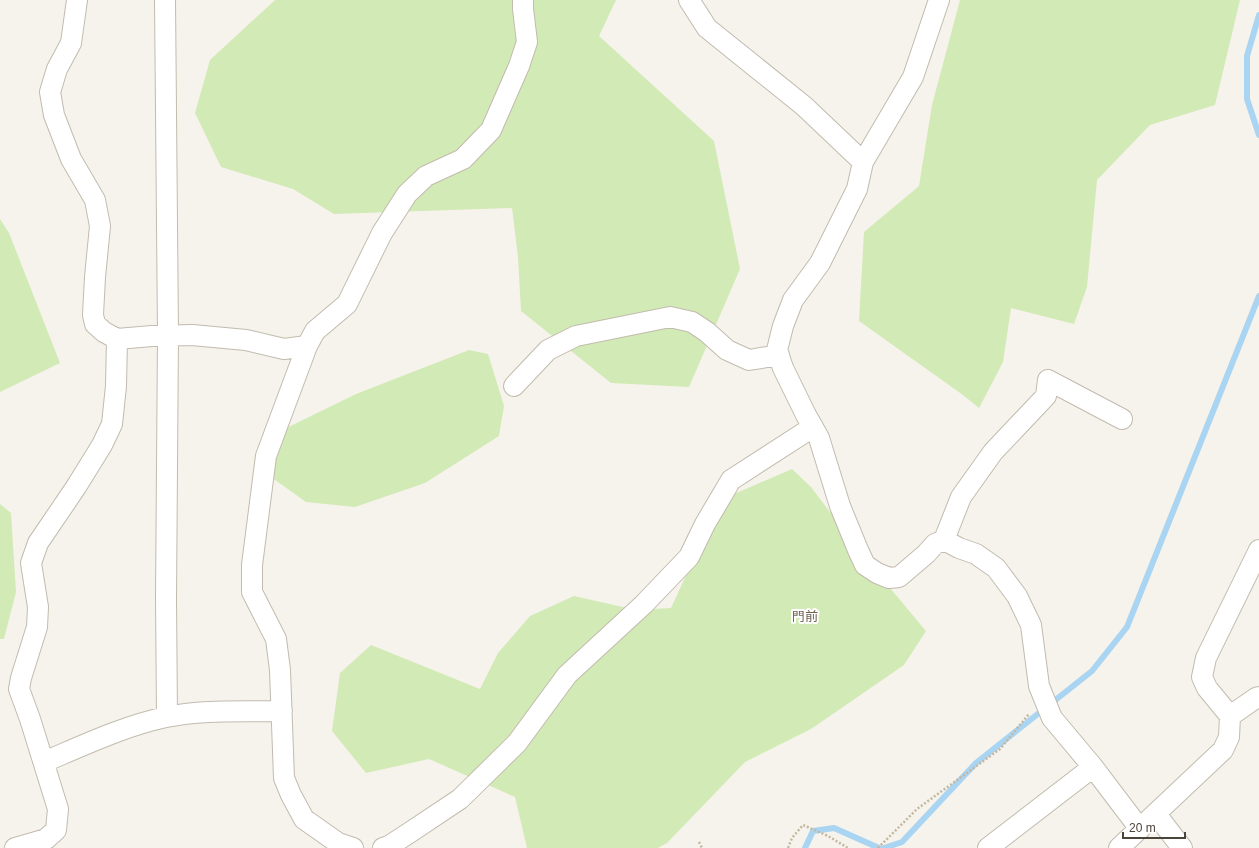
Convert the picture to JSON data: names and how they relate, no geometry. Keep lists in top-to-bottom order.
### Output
{
  "districts": ["門前"],
  "scale_bar": "20 m"
}
